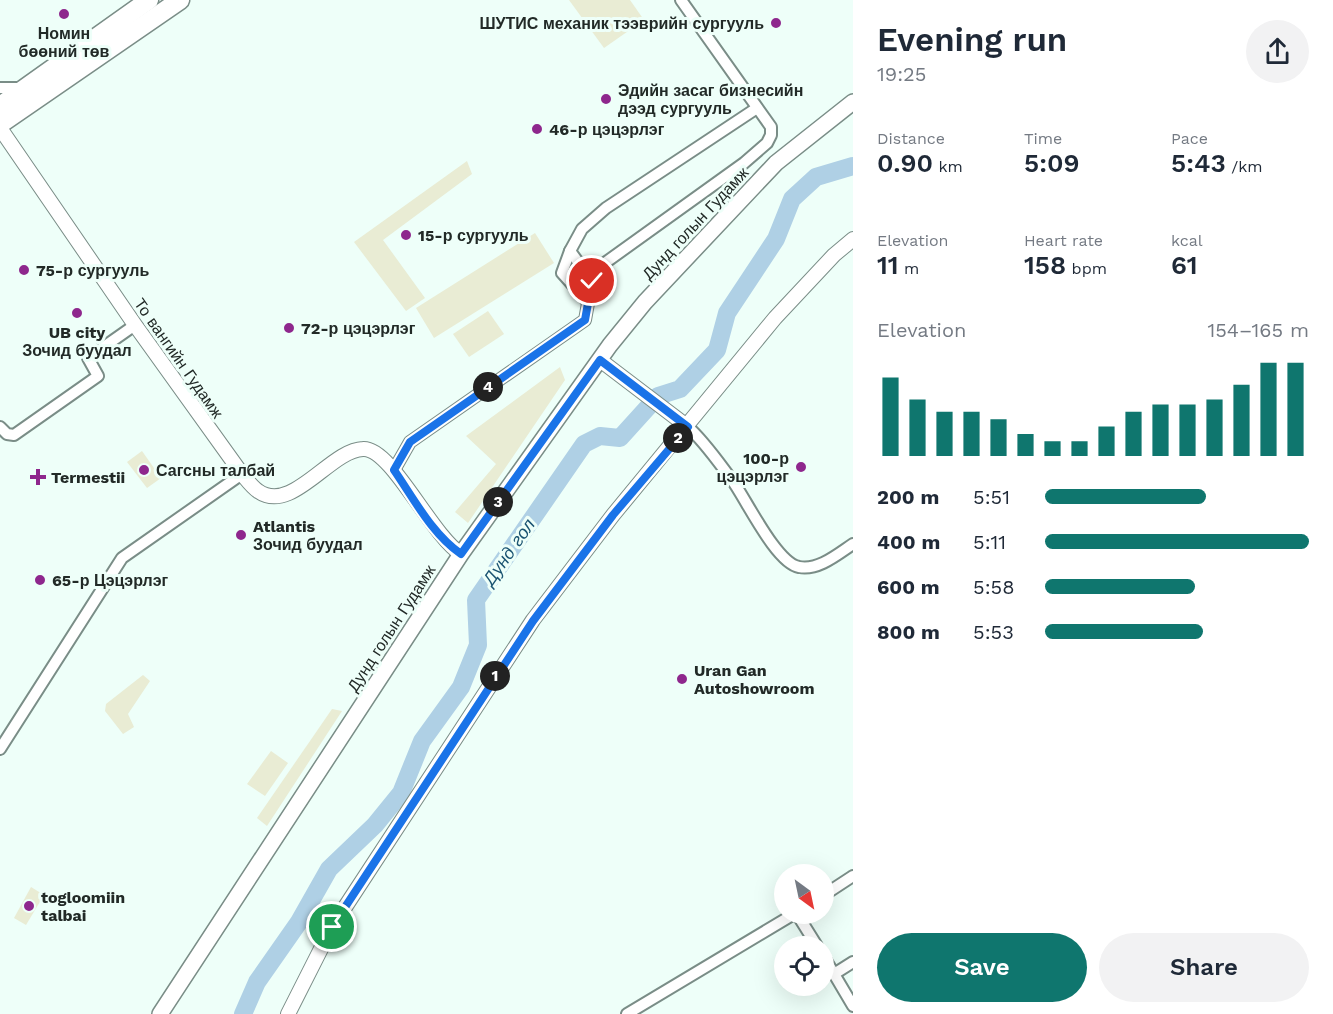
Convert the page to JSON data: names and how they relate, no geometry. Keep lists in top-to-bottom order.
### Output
{
  "streets": {
    "main road": ["Дунд голын Гудамж"],
    "street": ["То вангийн Гудамж"]
  },
  "water": ["Дунд гол"],
  "places": {
    "other": [
      "Номин бөөний төв",
      "ШУТИС механик тээврийн сургууль",
      "Эдийн засаг бизнесийн дээд сургууль",
      "46-р цэцэрлэг",
      "15-р сургууль",
      "75-р сургууль",
      "UB city Зочид буудал",
      "72-р цэцэрлэг",
      "100-р цэцэрлэг",
      "Сагсны талбай",
      "Atlantis Зочид буудал",
      "65-р Цэцэрлэг",
      "Uran Gan Autoshowroom",
      "togloomiin talbai"
    ],
    "health": ["Termestii"]
  },
  "north": "bottom right",
  "page": {
    "heading": ["Evening run", "19:25"],
    "stats": [
      ["Distance", "0.90 km"],
      ["Time", "5:09"],
      ["Pace", "5:43 /km"],
      ["Elevation", "11 m"],
      ["Heart rate", "158 bpm"],
      ["kcal", "61"]
    ],
    "chart": ["Elevation", "154–165 m"],
    "pins": [
      "4",
      "2",
      "3",
      "1"
    ],
    "list": [
      {
        "name": "200 m",
        "note": "5:51"
      },
      {
        "name": "400 m",
        "note": "5:11"
      },
      {
        "name": "600 m",
        "note": "5:58"
      },
      {
        "name": "800 m",
        "note": "5:53"
      }
    ],
    "buttons": ["Save", "Share"]
  }
}
